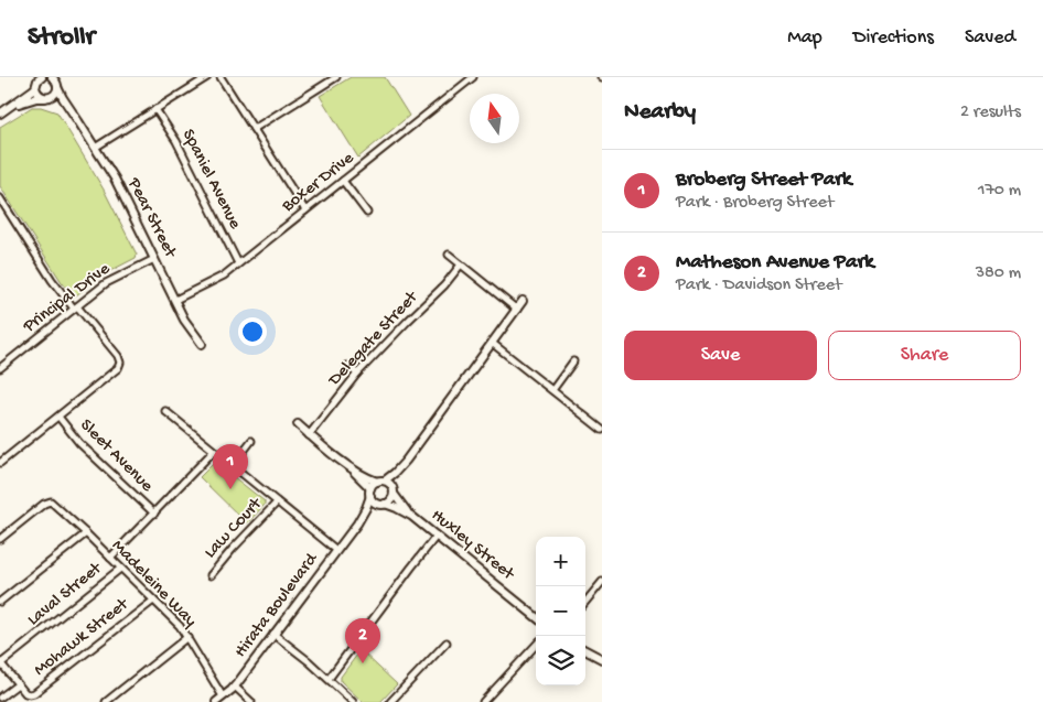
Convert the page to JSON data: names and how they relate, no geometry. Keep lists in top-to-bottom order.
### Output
{
  "streets": {
    "street": [
      "Spaniel Avenue",
      "Boxer Drive",
      "Pear Street",
      "Principal Drive",
      "Delegate Street",
      "Sleet Avenue",
      "Law Court",
      "Huxley Street",
      "Madeleine Way",
      "Laval Street",
      "Hirata Boulevard",
      "Mohawk Street"
    ]
  },
  "crossings": [
    ["Spaniel Avenue", "Boxer Drive"],
    ["Boxer Drive", "Pear Street"],
    ["Pear Street", "Principal Drive"],
    ["Huxley Street", "Hirata Boulevard"],
    ["Madeleine Way", "Laval Street"],
    ["Madeleine Way", "Hirata Boulevard"],
    ["Madeleine Way", "Mohawk Street"]
  ],
  "north": "top",
  "page": {
    "header": "Strollr",
    "nav": ["Map", "Directions", "Saved"],
    "heading": ["Nearby", "2 results"],
    "list": [
      {
        "mark": "1",
        "name": "Broberg Street Park",
        "note": "Park · Broberg Street",
        "value": "170 m"
      },
      {
        "mark": "2",
        "name": "Matheson Avenue Park",
        "note": "Park · Davidson Street",
        "value": "380 m"
      }
    ],
    "buttons": ["Save", "Share"],
    "pins": ["1", "2"],
    "map_buttons": ["+", "−"]
  }
}
